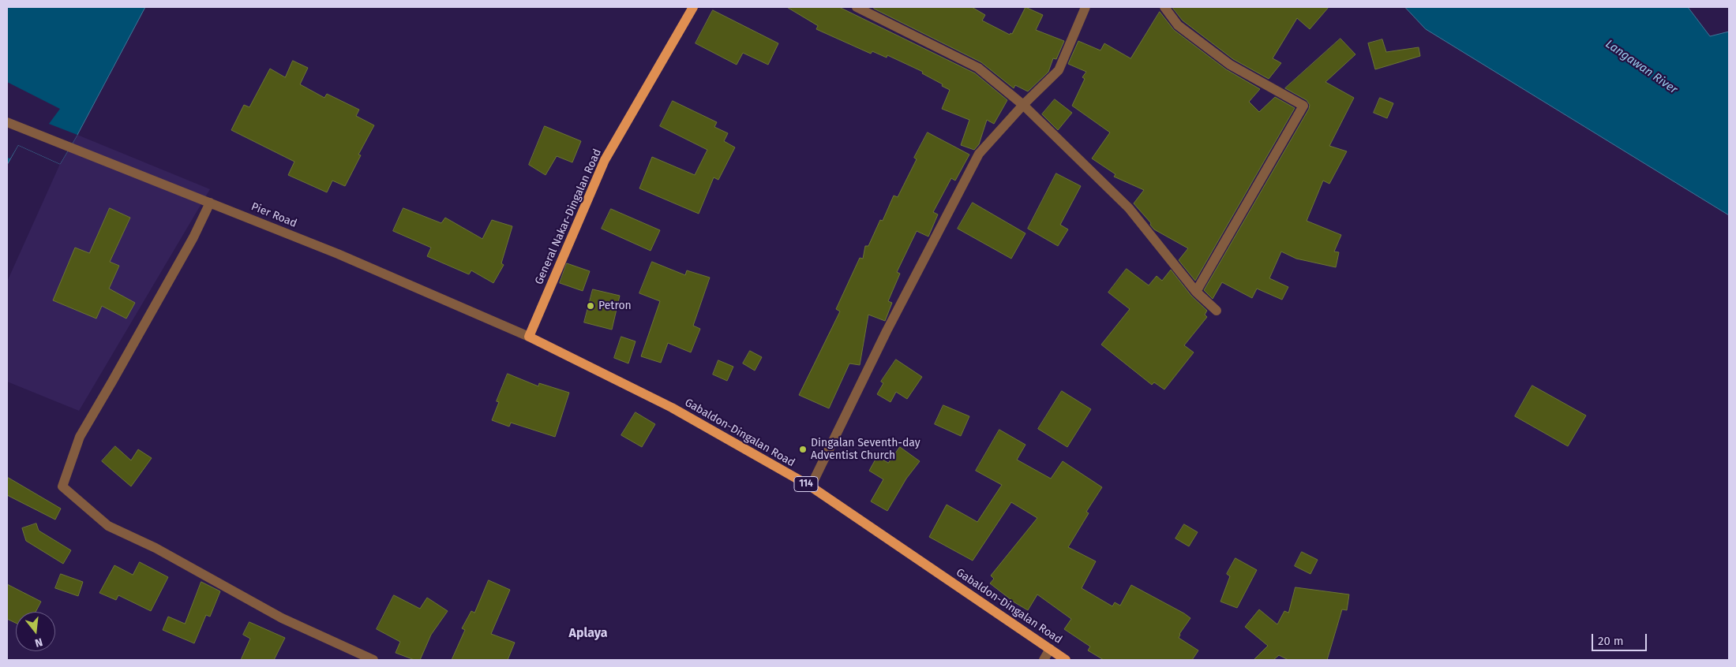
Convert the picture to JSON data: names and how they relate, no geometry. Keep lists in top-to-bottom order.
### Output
{
  "streets": {
    "main road": ["General Nakar-Dingalan Road", "Gabaldon-Dingalan Road", "114"],
    "street": ["Pier Road"]
  },
  "crossings": [
    ["Pier Road", "General Nakar-Dingalan Road"],
    ["Pier Road", "Gabaldon-Dingalan Road"],
    ["General Nakar-Dingalan Road", "Gabaldon-Dingalan Road"]
  ],
  "districts": ["Aplaya"],
  "water": ["Langawan River"],
  "places": ["Petron", "Dingalan Seventh-day Adventist Church"],
  "scale_bar": "20 m",
  "north": "bottom"
}
